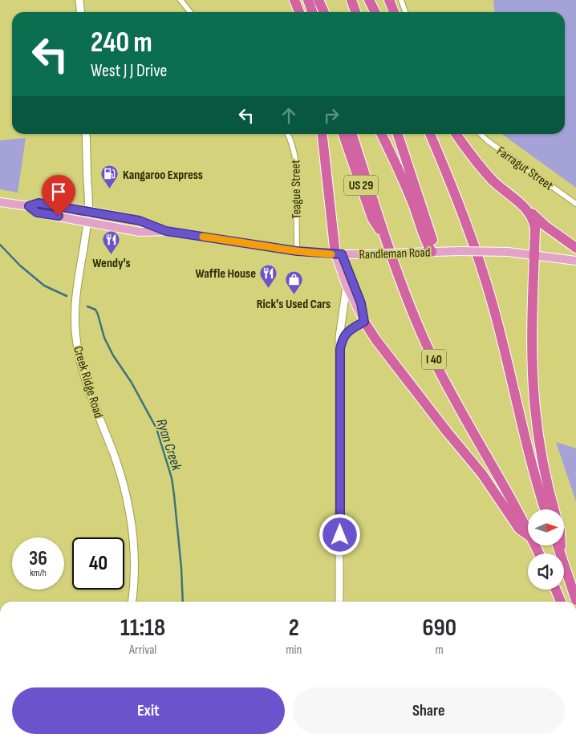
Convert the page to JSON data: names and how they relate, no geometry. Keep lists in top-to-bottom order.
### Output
{
  "streets": {
    "highway": ["US 29", "I 40"],
    "main road": ["Randleman Road", "Creek Ridge Road"],
    "street": ["Farragut Street", "Teague Street"]
  },
  "crossings": [
    ["US 29", "I 40"],
    ["Teague Street", "Randleman Road"],
    ["Randleman Road", "Creek Ridge Road"]
  ],
  "water": ["Ryan Creek"],
  "places": {
    "fuel station": ["Kangaroo Express"],
    "restaurant": ["Wendy's", "Waffle House"],
    "shop": ["Rick's Used Cars"]
  },
  "north": "right",
  "page": {
    "turn": ["240 m", "West J J Drive"],
    "speed": "36 km/h",
    "limit": "40",
    "eta": [
      "11:18",
      "Arrival",
      "2",
      "min",
      "690",
      "m"
    ],
    "buttons": ["Exit", "Share"]
  }
}
